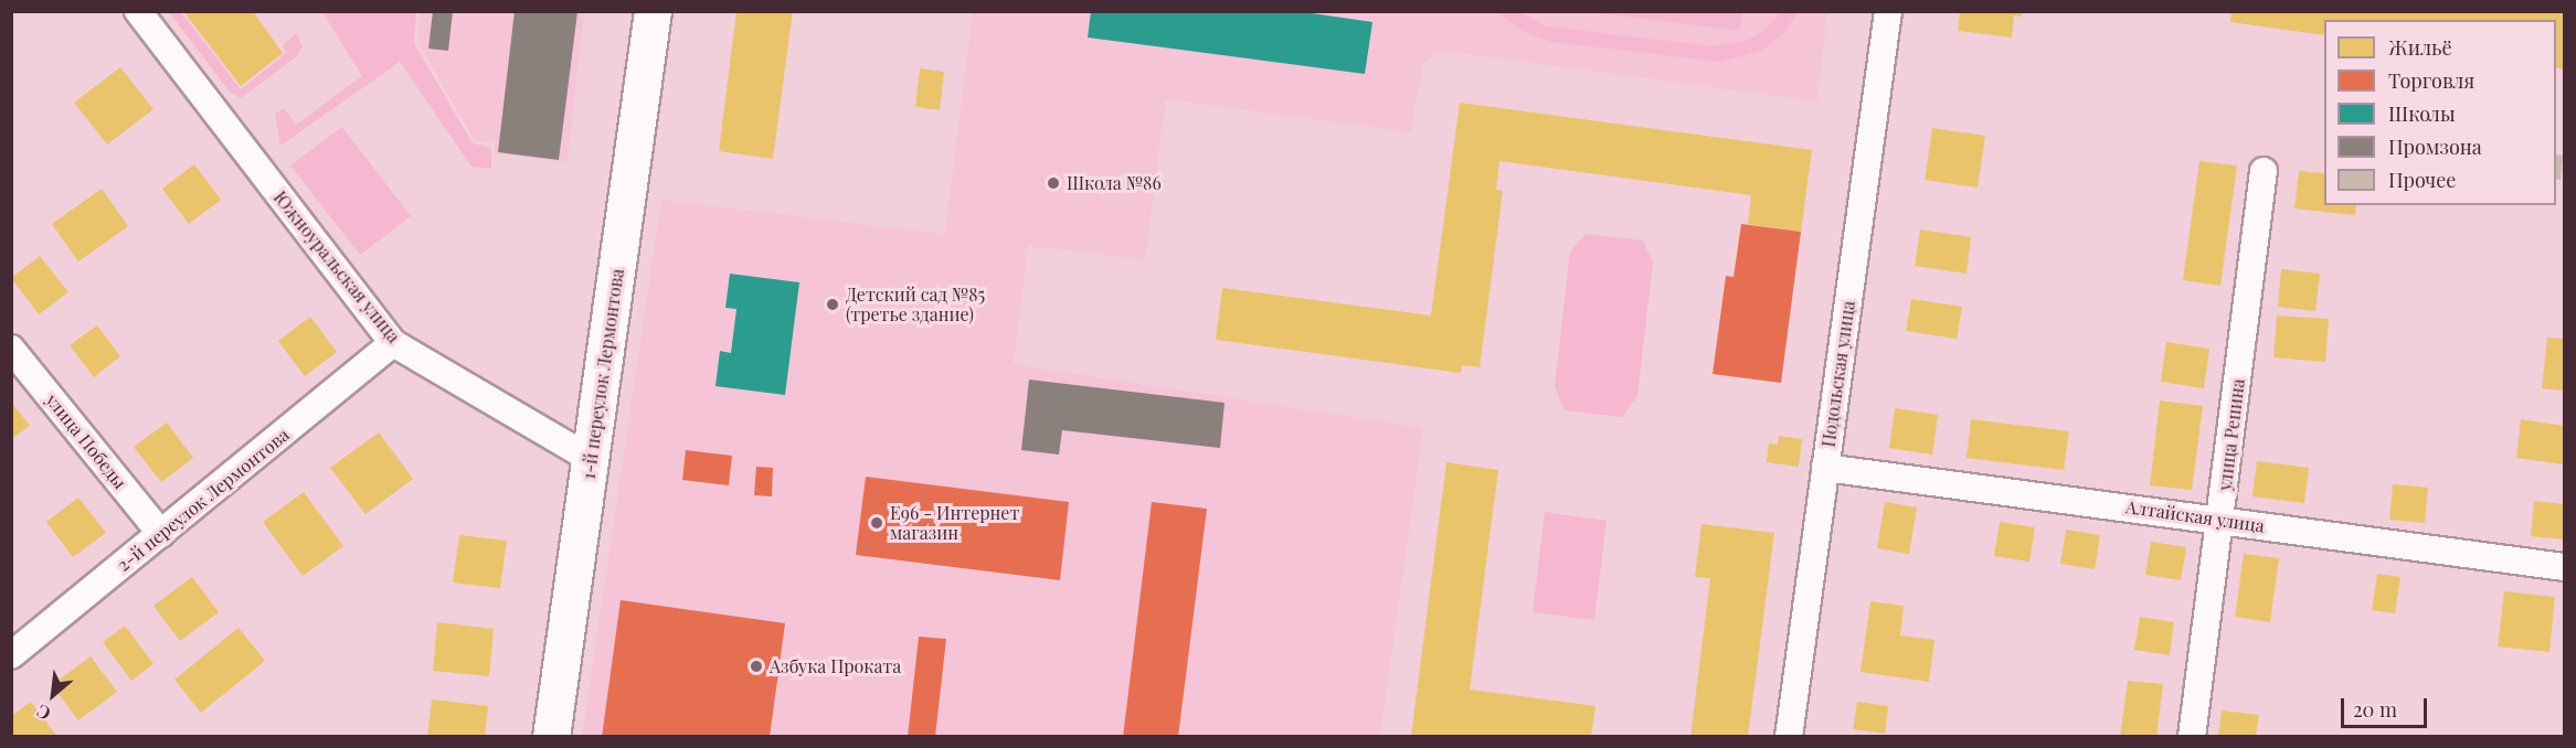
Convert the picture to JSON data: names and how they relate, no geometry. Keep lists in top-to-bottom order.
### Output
{
  "streets": {
    "street": [
      "Южноуральская улица",
      "1-й переулок Лермонтова",
      "Подольская улица",
      "улица Репина",
      "улица Победы",
      "2-й переулок Лермонтова",
      "Алтайская улица"
    ]
  },
  "crossings": [
    ["Южноуральская улица", "1-й переулок Лермонтова"],
    ["Южноуральская улица", "2-й переулок Лермонтова"],
    ["Подольская улица", "Алтайская улица"],
    ["улица Репина", "Алтайская улица"],
    ["улица Победы", "2-й переулок Лермонтова"]
  ],
  "places": [
    "Школа №86",
    "Детский сад №85 (третье здание)",
    "Е96 - Интернет магазин",
    "Азбука Проката"
  ],
  "legend": [
    "Жильё",
    "Торговля",
    "Школы",
    "Промзона",
    "Прочее"
  ],
  "scale_bar": "20 m",
  "north": "bottom left"
}
